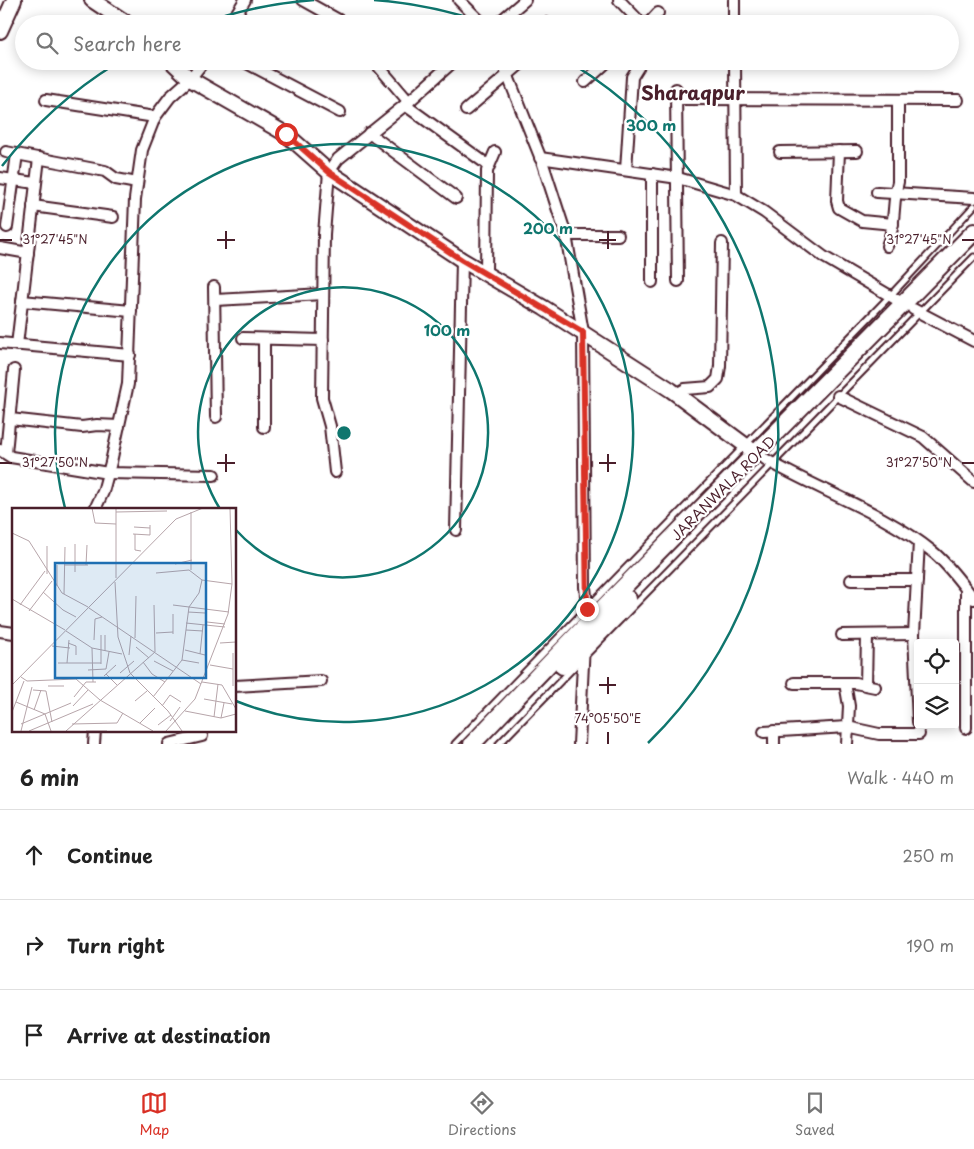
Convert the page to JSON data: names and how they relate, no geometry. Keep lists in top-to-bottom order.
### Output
{
  "streets": {
    "main road": ["JARANWALA ROAD"]
  },
  "districts": ["Sharaqpur"],
  "page": {
    "search": "Search here",
    "heading": ["6 min", "Walk · 440 m"],
    "list": [
      ["Continue", "250 m"],
      ["Turn right", "190 m"],
      "Arrive at destination"
    ],
    "nav": ["Map", "Directions", "Saved"]
  },
  "coordinates": ["31°27'45\"N", "31°27'50\"N", "74°05'50\"E"],
  "rings": ["300 m", "200 m", "100 m"]
}
